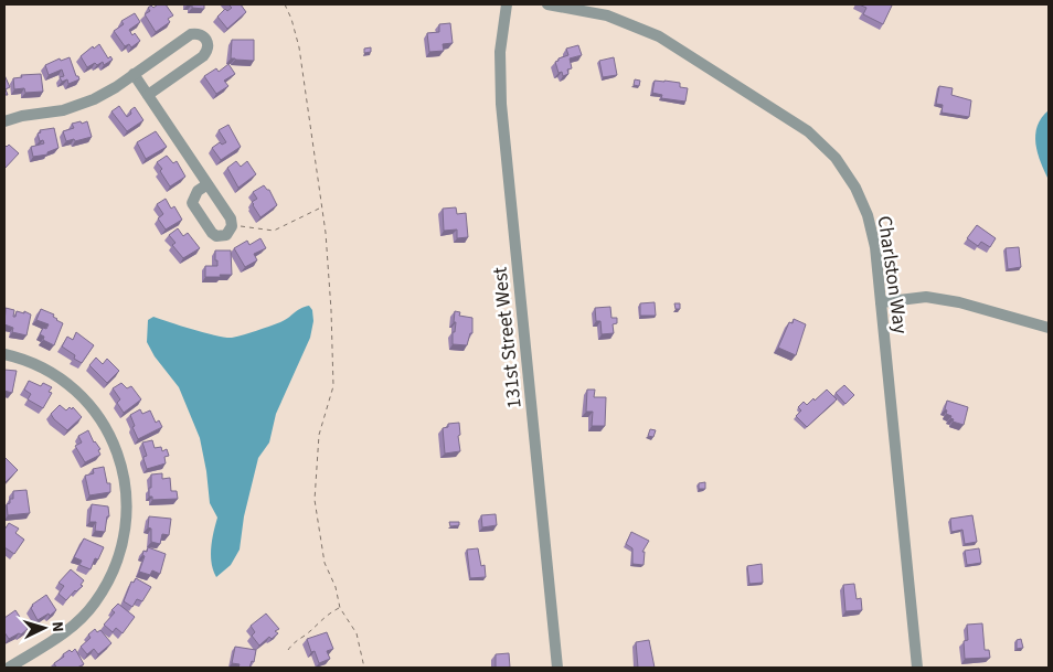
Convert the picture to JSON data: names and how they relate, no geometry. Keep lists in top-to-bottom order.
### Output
{
  "streets": {
    "street": ["Charlston Way", "131st Street West"]
  },
  "north": "right"
}
